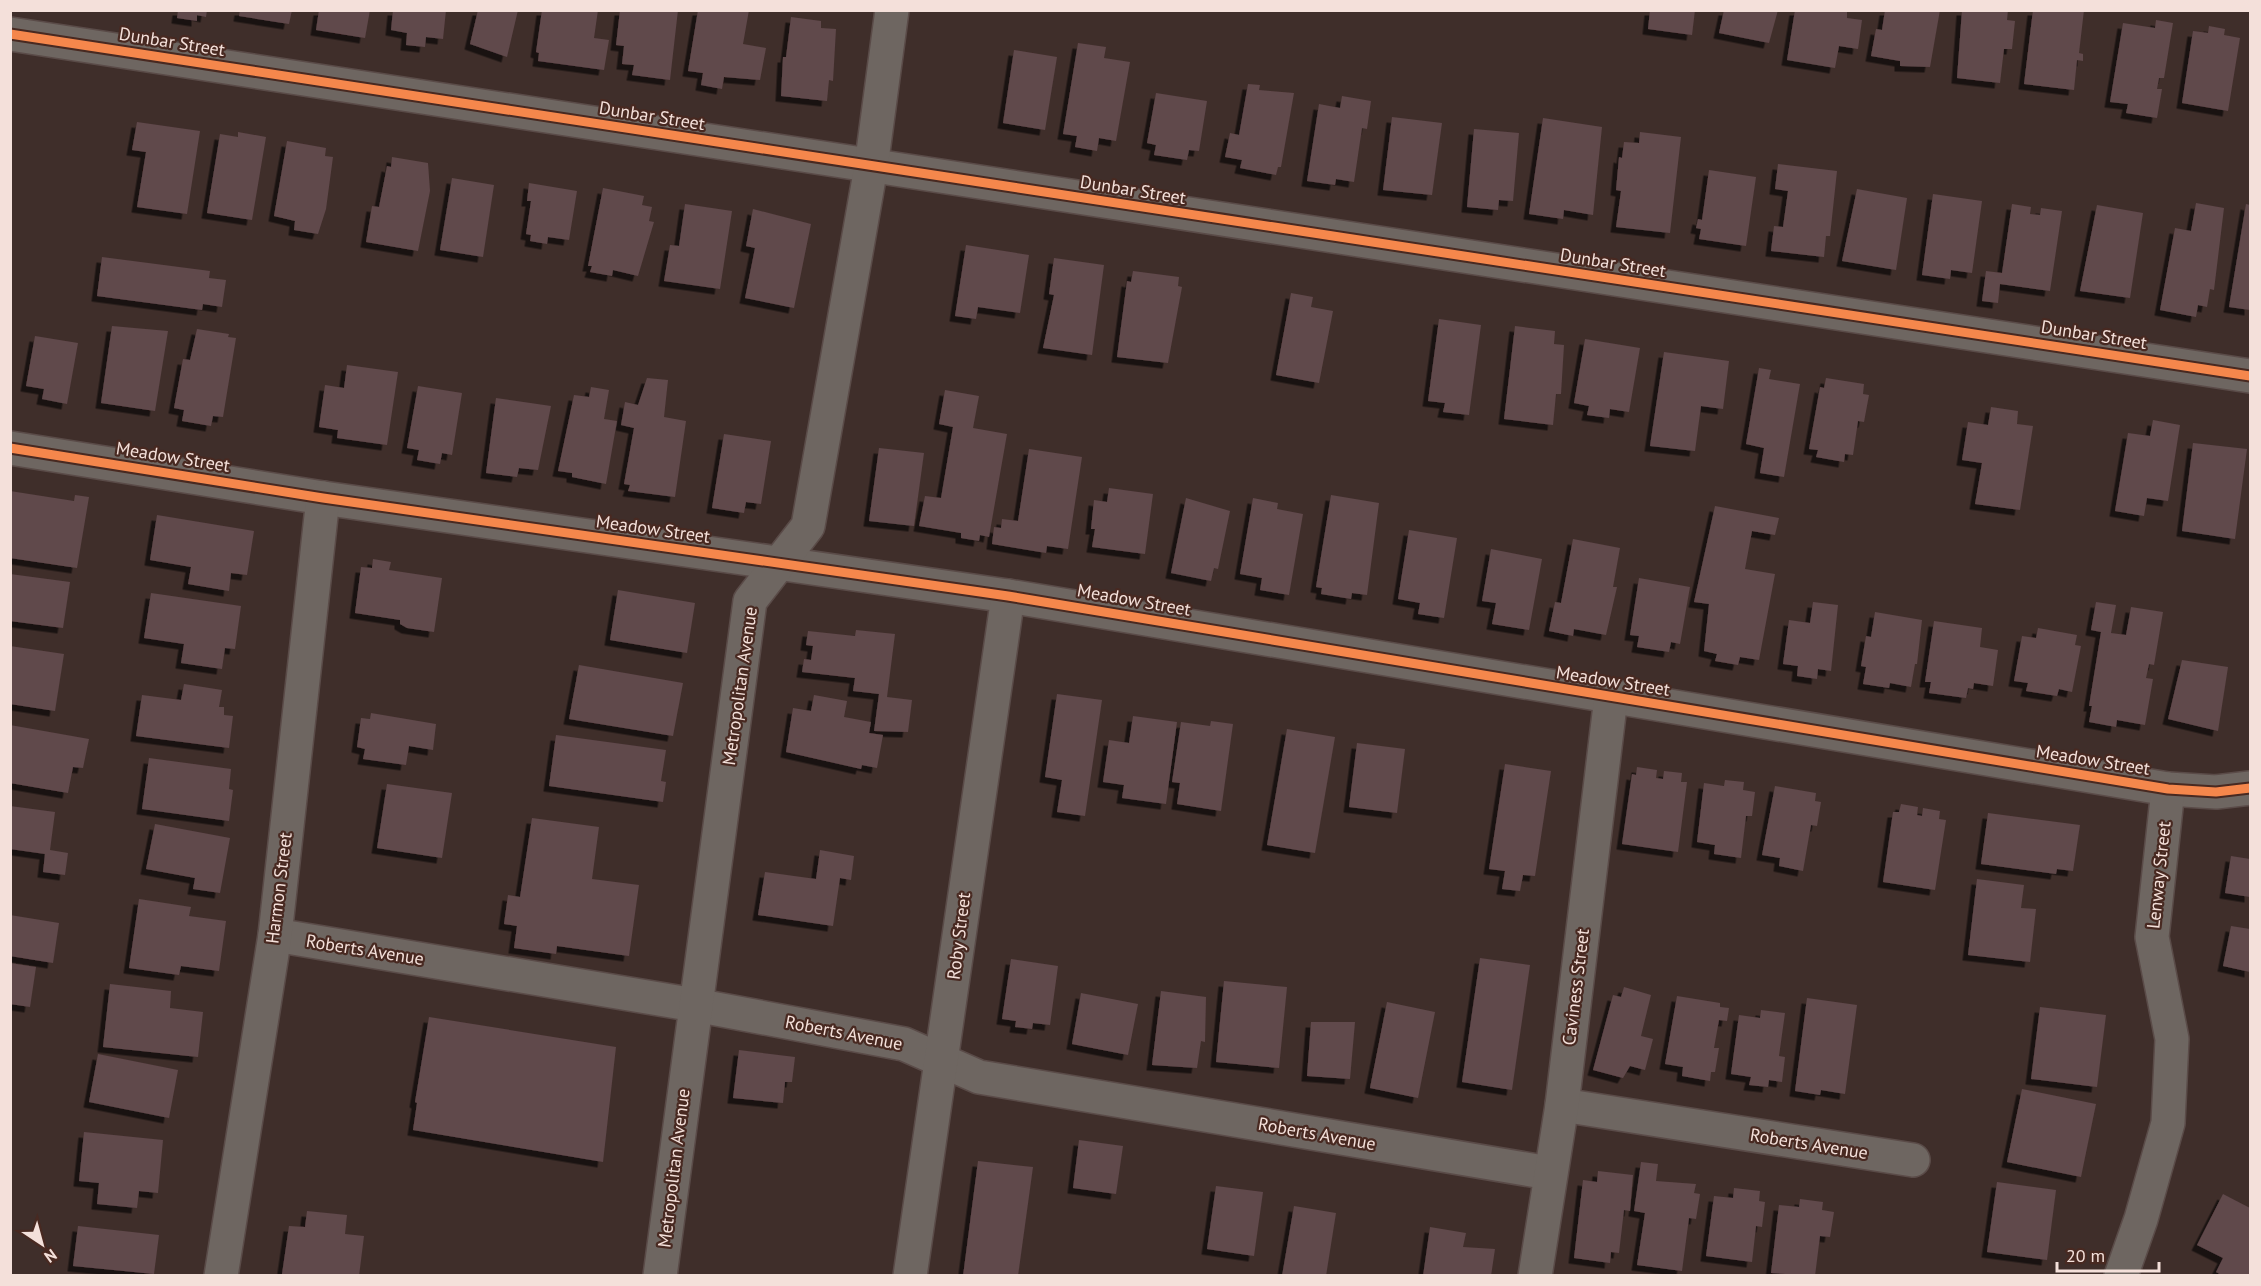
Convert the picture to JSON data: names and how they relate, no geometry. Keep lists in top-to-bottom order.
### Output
{
  "streets": {
    "street": [
      "Dunbar Street",
      "Meadow Street",
      "Metropolitan Avenue",
      "Lenway Street",
      "Harmon Street",
      "Roby Street",
      "Roberts Avenue",
      "Caviness Street"
    ]
  },
  "crossings": [
    ["Dunbar Street", "Metropolitan Avenue"],
    ["Meadow Street", "Metropolitan Avenue"],
    ["Meadow Street", "Lenway Street"],
    ["Meadow Street", "Harmon Street"],
    ["Meadow Street", "Roby Street"],
    ["Meadow Street", "Caviness Street"],
    ["Metropolitan Avenue", "Roberts Avenue"],
    ["Harmon Street", "Roberts Avenue"],
    ["Roby Street", "Roberts Avenue"],
    ["Roberts Avenue", "Caviness Street"]
  ],
  "scale_bar": "20 m",
  "north": "bottom right"
}
